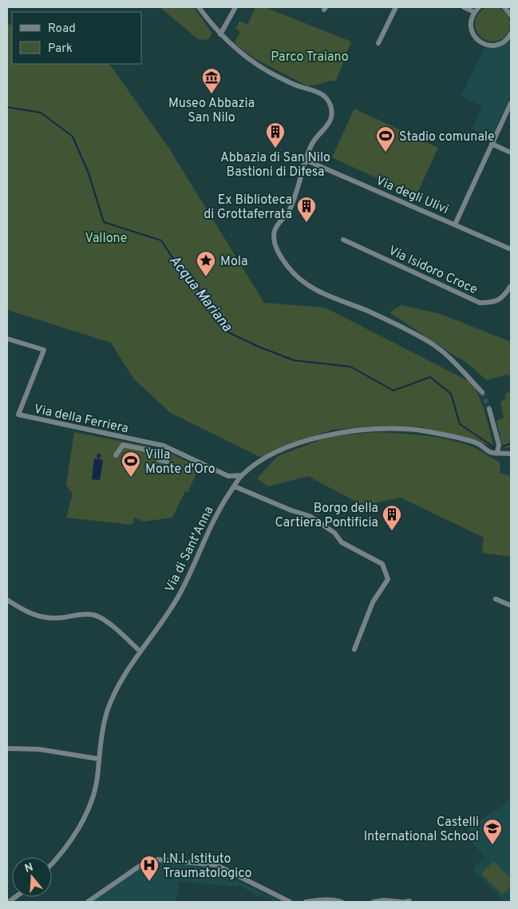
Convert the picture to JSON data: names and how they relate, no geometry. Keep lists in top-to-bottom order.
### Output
{
  "streets": {
    "street": [
      "Via degli Ulivi",
      "Via Isidoro Croce",
      "Via della Ferriera",
      "Via di Sant'Anna"
    ]
  },
  "crossings": [
    ["Via della Ferriera", "Via di Sant'Anna"]
  ],
  "water": ["Acqua Mariana"],
  "parks": ["Parco Traiano", "Vallone"],
  "places": {
    "museum": ["Museo Abbazia San Nilo"],
    "building": ["Abbazia di San Nilo Bastioni di Difesa", "Ex Biblioteca di Grottaferrata", "Borgo della Cartiera Pontificia"],
    "sports": ["Stadio comunale", "Villa Monte d'Oro"],
    "place": ["Mola"],
    "school or university": ["Castelli International School"],
    "hospital": ["I.N.I. Istituto Traumatologico"]
  },
  "legend": ["Road", "Park"],
  "north": "top"
}
